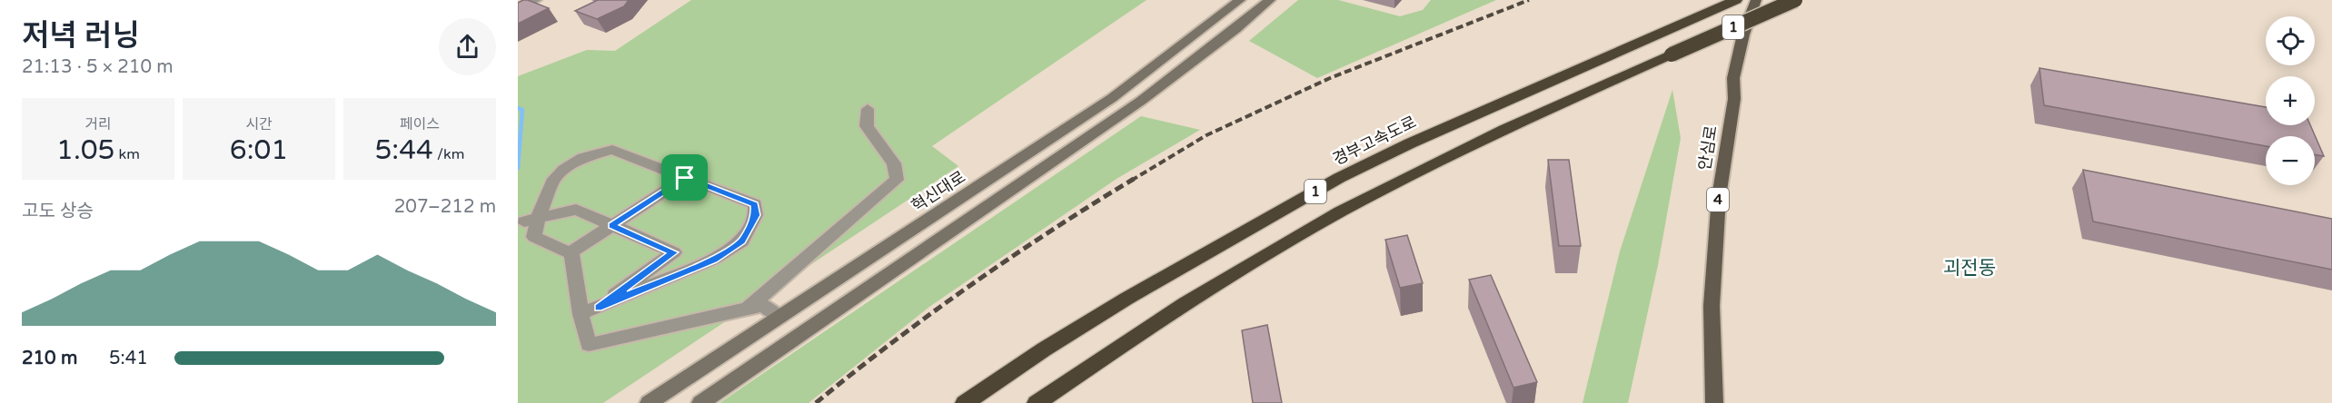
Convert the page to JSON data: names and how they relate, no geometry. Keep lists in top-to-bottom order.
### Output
{
  "streets": {
    "highway": ["1", "경부고속도로"],
    "main road": ["안심로", "혁신대로", "4"]
  },
  "districts": ["괴전동"],
  "page": {
    "heading": ["저녁 러닝", "21:13 · 5 × 210 m"],
    "map_buttons": ["+", "−"],
    "stats": [
      ["거리", "1.05 km"],
      ["시간", "6:01"],
      ["페이스", "5:44 /km"]
    ],
    "chart": ["고도 상승", "207–212 m"],
    "list": [
      {
        "name": "210 m",
        "note": "5:41"
      }
    ]
  }
}
